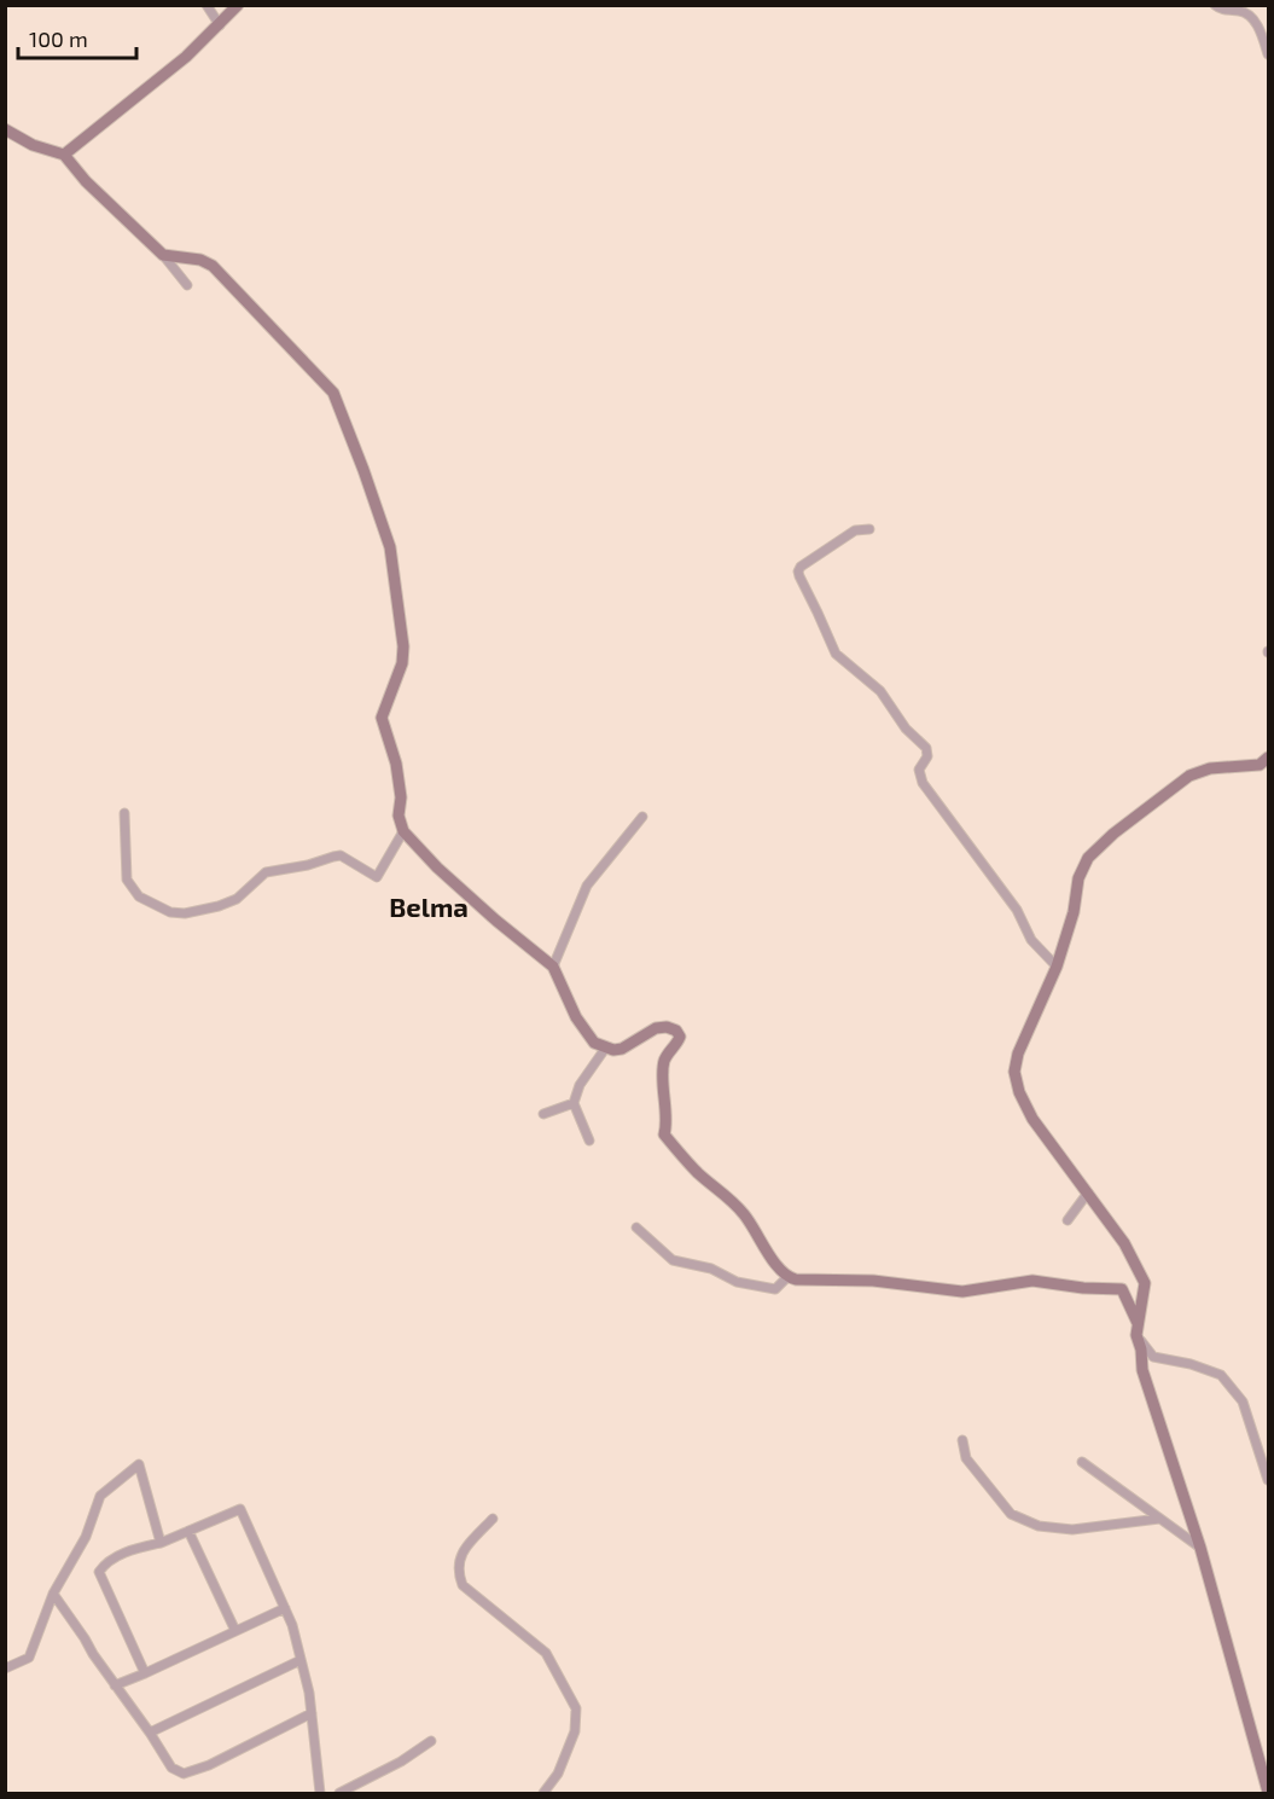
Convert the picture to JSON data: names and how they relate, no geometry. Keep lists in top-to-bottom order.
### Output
{
  "districts": ["Belma"],
  "scale_bar": "100 m"
}
